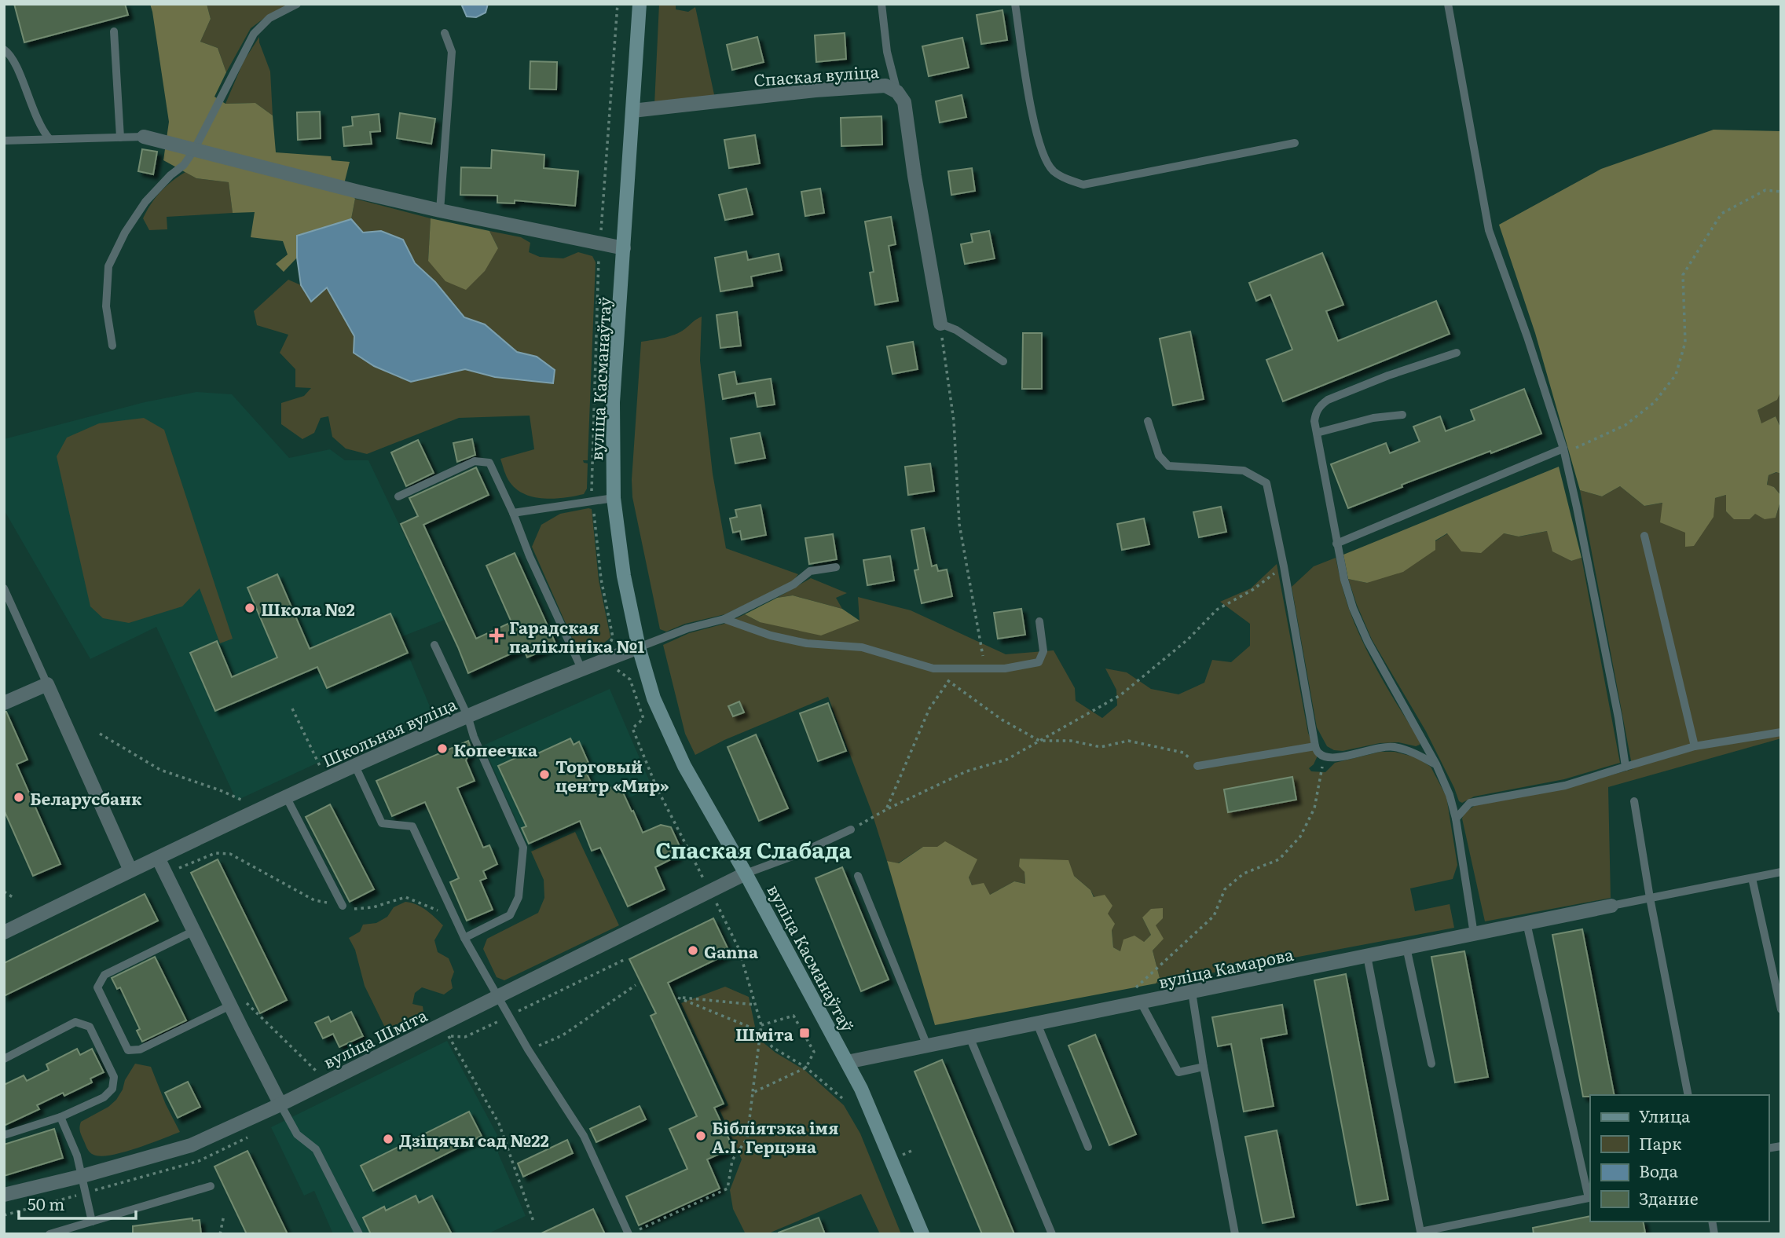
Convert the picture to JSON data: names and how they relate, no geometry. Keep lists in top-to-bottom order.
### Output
{
  "streets": {
    "main road": ["вуліца Касманаўтаў"],
    "street": [
      "Спаская вуліца",
      "Школьная вуліца",
      "вуліца Камарова",
      "вуліца Шміта"
    ]
  },
  "crossings": [
    ["Спаская вуліца", "вуліца Касманаўтаў"],
    ["вуліца Касманаўтаў", "Школьная вуліца"],
    ["вуліца Касманаўтаў", "вуліца Камарова"],
    ["вуліца Касманаўтаў", "вуліца Шміта"]
  ],
  "districts": ["Спаская Слабада"],
  "places": {
    "other": [
      "Школа №2",
      "Копеечка",
      "Торговый центр «Мир»",
      "Беларусбанк",
      "Ganna",
      "Бібліятэка імя А.І. Герцэна",
      "Дзіцячы сад №22"
    ],
    "health": ["Гарадская паліклініка №1"],
    "transit": ["Шміта"]
  },
  "legend": [
    "Улица",
    "Парк",
    "Вода",
    "Здание"
  ],
  "scale_bar": "50 m"
}
